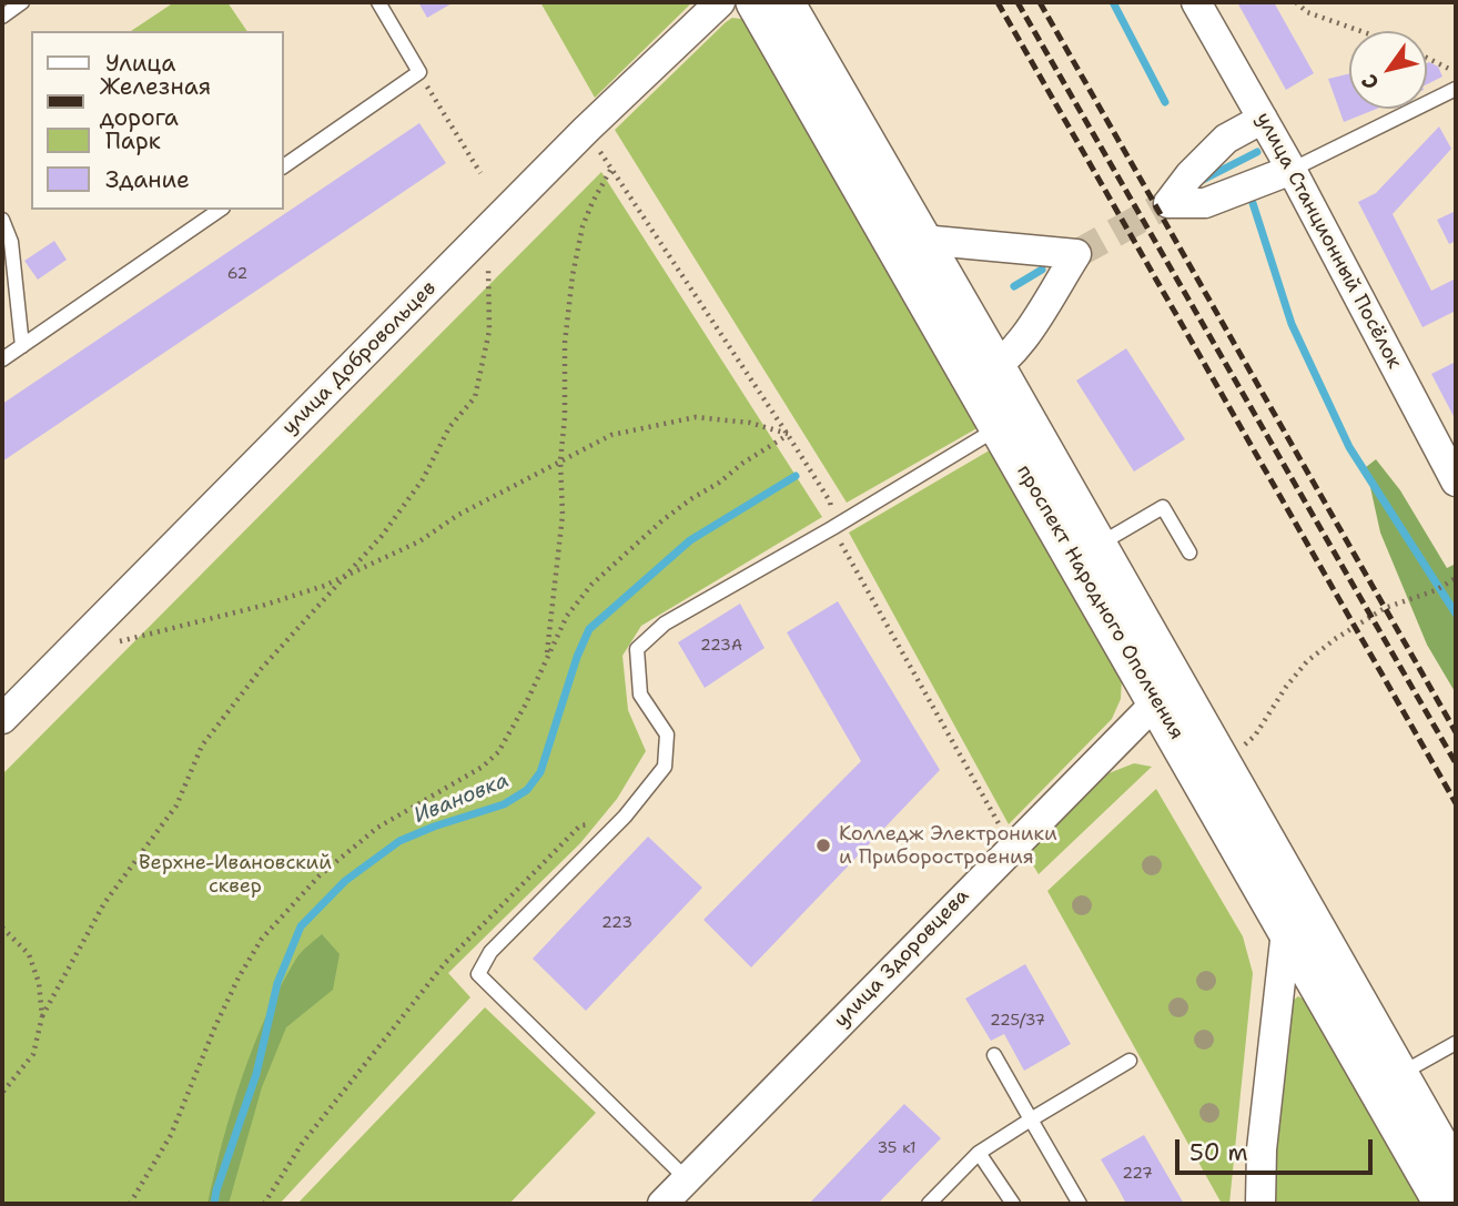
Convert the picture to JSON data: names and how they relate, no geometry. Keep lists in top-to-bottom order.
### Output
{
  "streets": {
    "street": [
      "улица Станционный Посёлок",
      "улица Добровольцев",
      "проспект Народного Ополчения",
      "улица Здоровцева"
    ]
  },
  "crossings": [
    ["проспект Народного Ополчения", "улица Здоровцева"]
  ],
  "water": ["Ивановка"],
  "parks": ["Верхне-Ивановский сквер"],
  "places": ["Колледж Электроники и Приборостроения"],
  "house_numbers": [
    "62",
    "223А",
    "223",
    "225/37",
    "35 к1",
    "227"
  ],
  "legend": [
    "Улица",
    "Железная дорога",
    "Парк",
    "Здание"
  ],
  "scale_bar": "50 m",
  "north": "bottom left"
}
